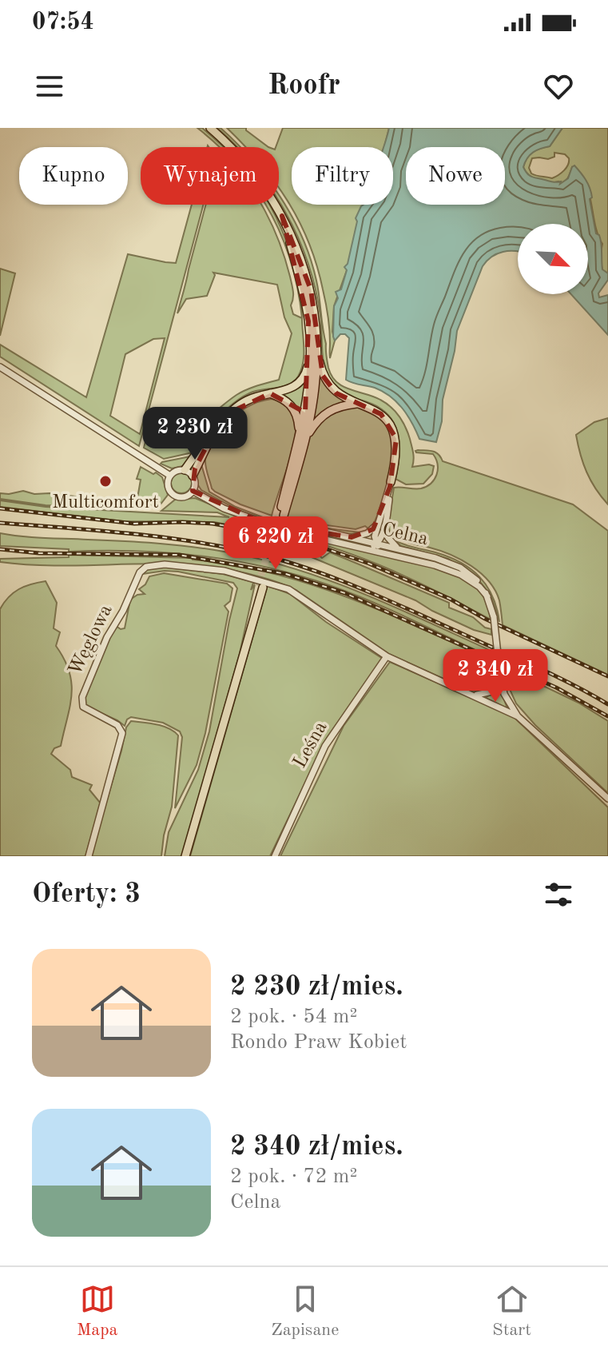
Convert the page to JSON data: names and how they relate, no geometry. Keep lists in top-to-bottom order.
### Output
{
  "streets": {
    "street": ["Celna", "Węglowa", "Leśna"]
  },
  "crossings": [
    ["Węglowa", "Leśna"]
  ],
  "places": ["Multicomfort"],
  "north": "bottom right",
  "page": {
    "status": "07:54",
    "header": "Roofr",
    "chip": [
      "Kupno",
      "Wynajem",
      "Filtry",
      "Nowe"
    ],
    "price": ["2 230 zł", "6 220 zł", "2 340 zł"],
    "heading": "Oferty: 3",
    "list": [
      {
        "name": "2 230 zł/mies.",
        "note": "2 pok. · 54 m² · Rondo Praw Kobiet"
      },
      {
        "name": "2 340 zł/mies.",
        "note": "2 pok. · 72 m² · Celna"
      }
    ],
    "tabs": ["Mapa", "Zapisane", "Start"]
  }
}
